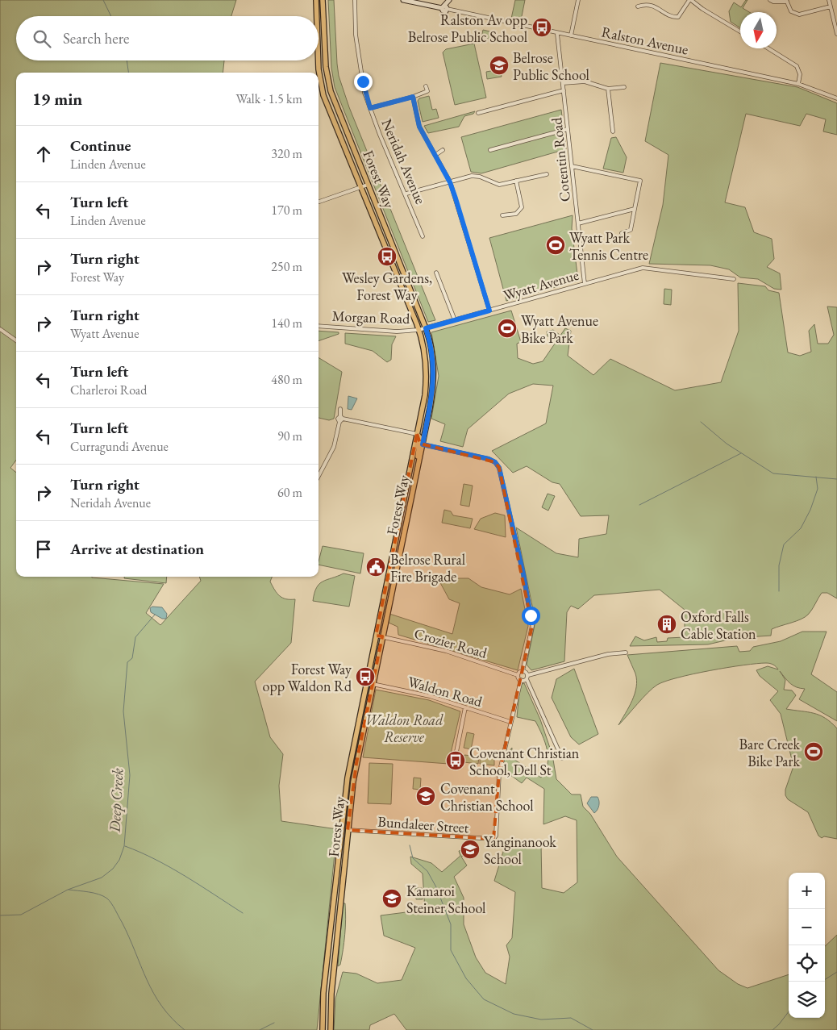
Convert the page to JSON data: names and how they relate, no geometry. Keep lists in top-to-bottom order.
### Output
{
  "streets": {
    "main road": ["Forest Way"],
    "street": [
      "Ralston Avenue",
      "Cotentin Road",
      "Neridah Avenue",
      "Wyatt Avenue",
      "Morgan Road",
      "Crozier Road",
      "Waldon Road",
      "Bundaleer Street"
    ]
  },
  "crossings": [
    ["Ralston Avenue", "Cotentin Road"],
    ["Cotentin Road", "Wyatt Avenue"],
    ["Forest Way", "Wyatt Avenue"],
    ["Forest Way", "Morgan Road"],
    ["Forest Way", "Crozier Road"],
    ["Forest Way", "Waldon Road"],
    ["Forest Way", "Bundaleer Street"],
    ["Wyatt Avenue", "Morgan Road"],
    ["Waldon Road", "Bundaleer Street"]
  ],
  "water": ["Deep Creek"],
  "parks": ["Waldon Road Reserve"],
  "places": {
    "bus stop": [
      "Ralston Av opp Belrose Public School",
      "Wesley Gardens, Forest Way",
      "Forest Way opp Waldon Rd",
      "Covenant Christian School, Dell St"
    ],
    "school or university": [
      "Belrose Public School",
      "Covenant Christian School",
      "Yanginanook School",
      "Kamaroi Steiner School"
    ],
    "sports": ["Wyatt Park Tennis Centre", "Wyatt Avenue Bike Park", "Bare Creek Bike Park"],
    "public building": ["Belrose Rural Fire Brigade"],
    "building": ["Oxford Falls Cable Station"]
  },
  "north": "bottom",
  "page": {
    "search": "Search here",
    "heading": ["19 min", "Walk · 1.5 km"],
    "list": [
      ["Continue", "Linden Avenue", "320 m"],
      ["Turn left", "Linden Avenue", "170 m"],
      ["Turn right", "Forest Way", "250 m"],
      ["Turn right", "Wyatt Avenue", "140 m"],
      ["Turn left", "Charleroi Road", "480 m"],
      ["Turn left", "Curragundi Avenue", "90 m"],
      ["Turn right", "Neridah Avenue", "60 m"],
      "Arrive at destination"
    ],
    "map_buttons": ["+", "−"]
  }
}
